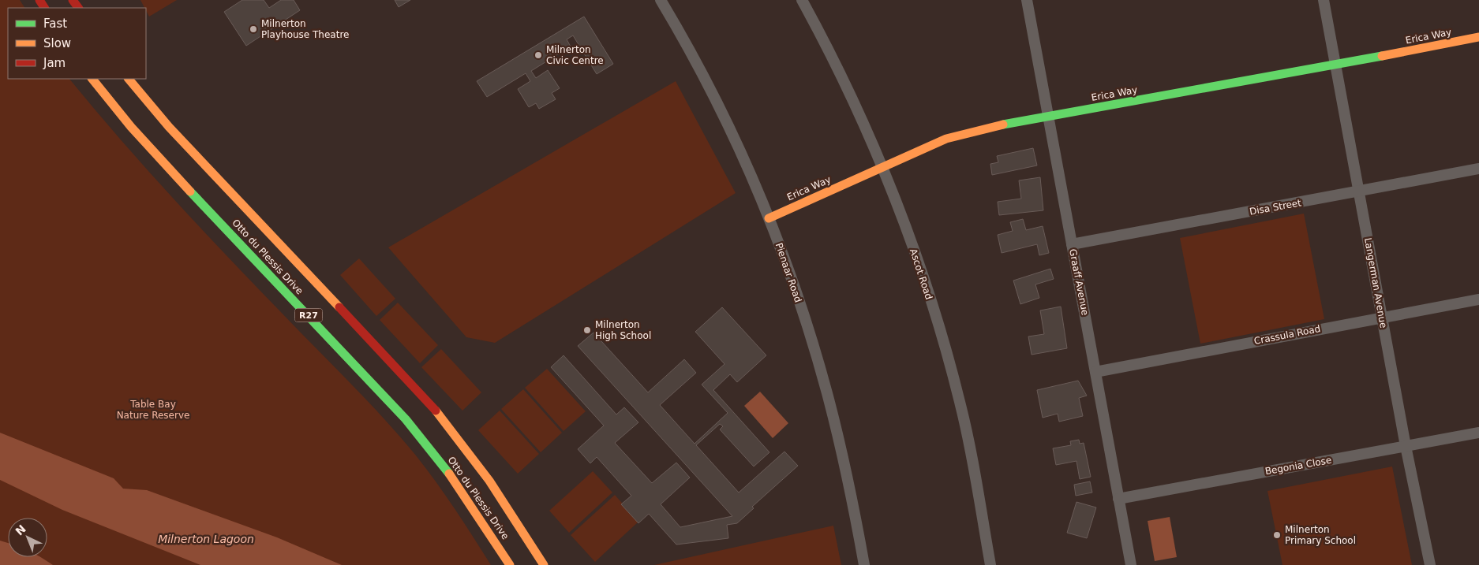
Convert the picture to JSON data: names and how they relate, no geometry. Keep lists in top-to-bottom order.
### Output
{
  "streets": {
    "main road": ["Erica Way", "Otto du Plessis Drive", "R27"],
    "street": [
      "Disa Street",
      "Pienaar Road",
      "Ascot Road",
      "Graaff Avenue",
      "Langerman Avenue",
      "Crassula Road",
      "Begonia Close"
    ]
  },
  "crossings": [
    ["Erica Way", "Pienaar Road"],
    ["Erica Way", "Ascot Road"],
    ["Erica Way", "Graaff Avenue"],
    ["Erica Way", "Langerman Avenue"],
    ["Disa Street", "Graaff Avenue"],
    ["Disa Street", "Langerman Avenue"],
    ["Graaff Avenue", "Crassula Road"],
    ["Graaff Avenue", "Begonia Close"],
    ["Langerman Avenue", "Crassula Road"],
    ["Langerman Avenue", "Begonia Close"]
  ],
  "water": ["Milnerton Lagoon"],
  "parks": ["Table Bay Nature Reserve"],
  "places": [
    "Milnerton Playhouse Theatre",
    "Milnerton Civic Centre",
    "Milnerton High School",
    "Milnerton Primary School"
  ],
  "legend": ["Fast", "Slow", "Jam"],
  "north": "top left"
}
